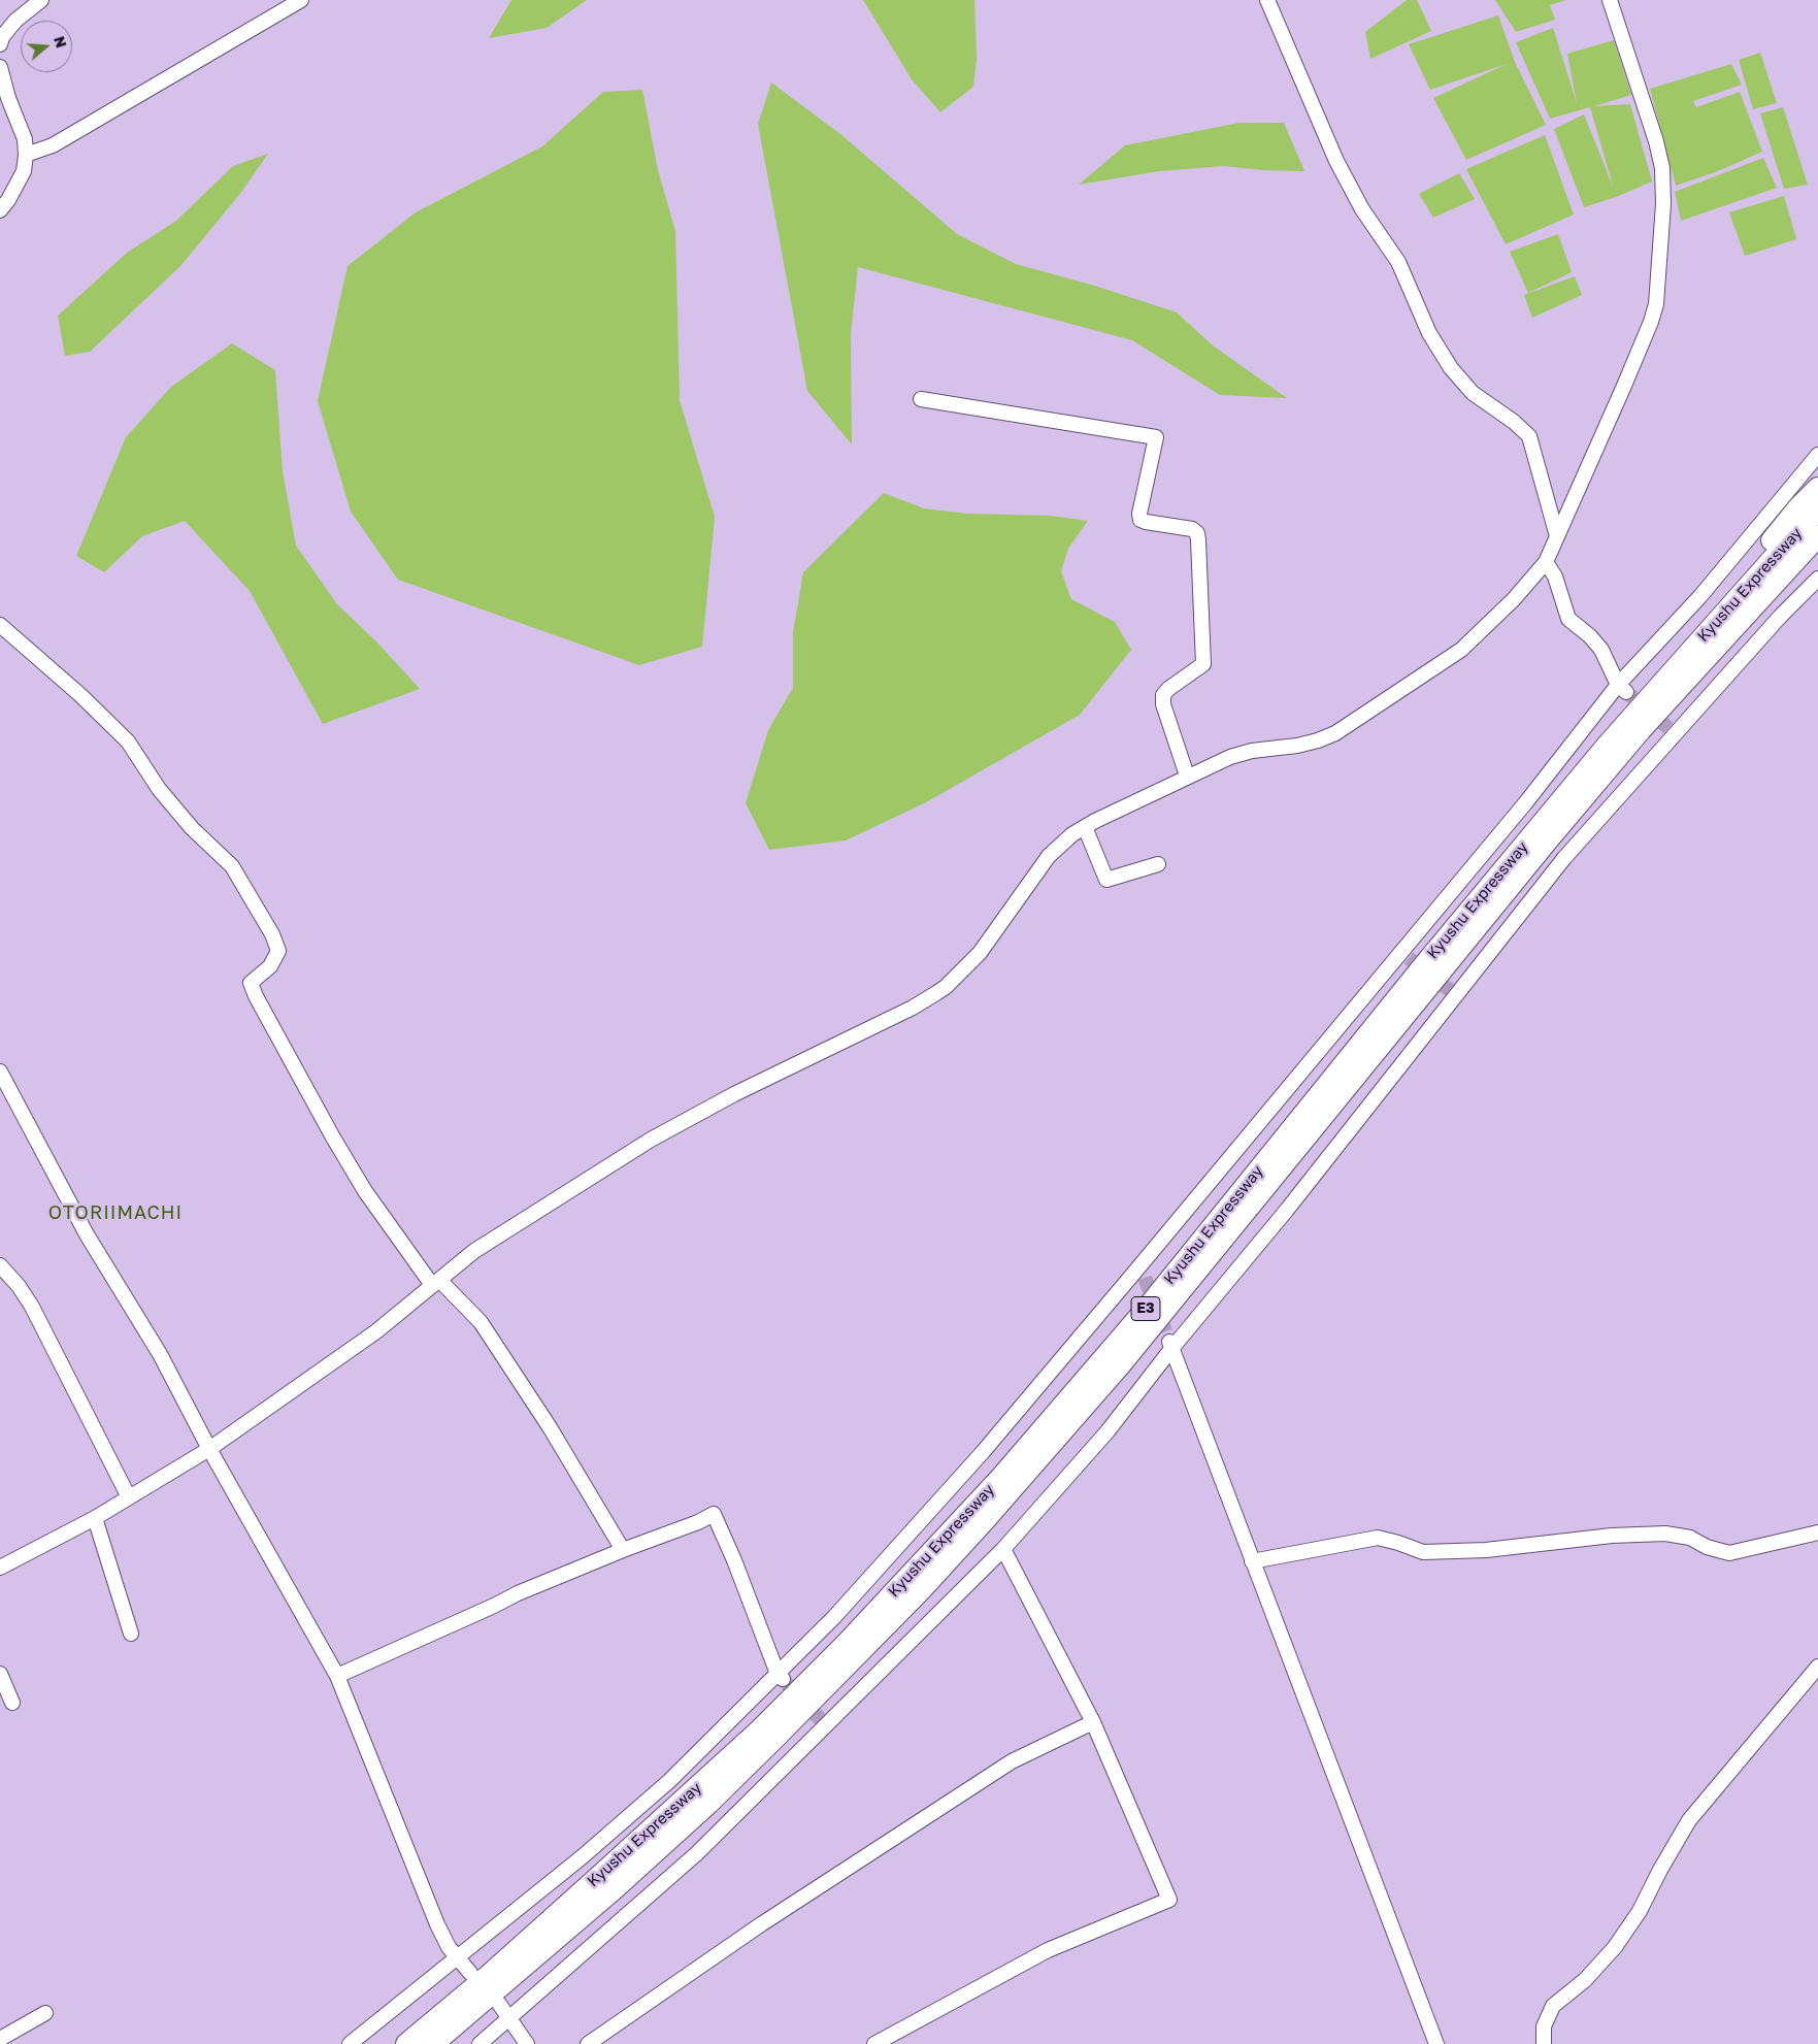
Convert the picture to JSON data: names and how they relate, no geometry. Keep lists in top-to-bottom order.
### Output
{
  "streets": {
    "highway": ["Kyushu Expressway", "E3"]
  },
  "districts": ["OTORIIMACHI"],
  "north": "right"
}
